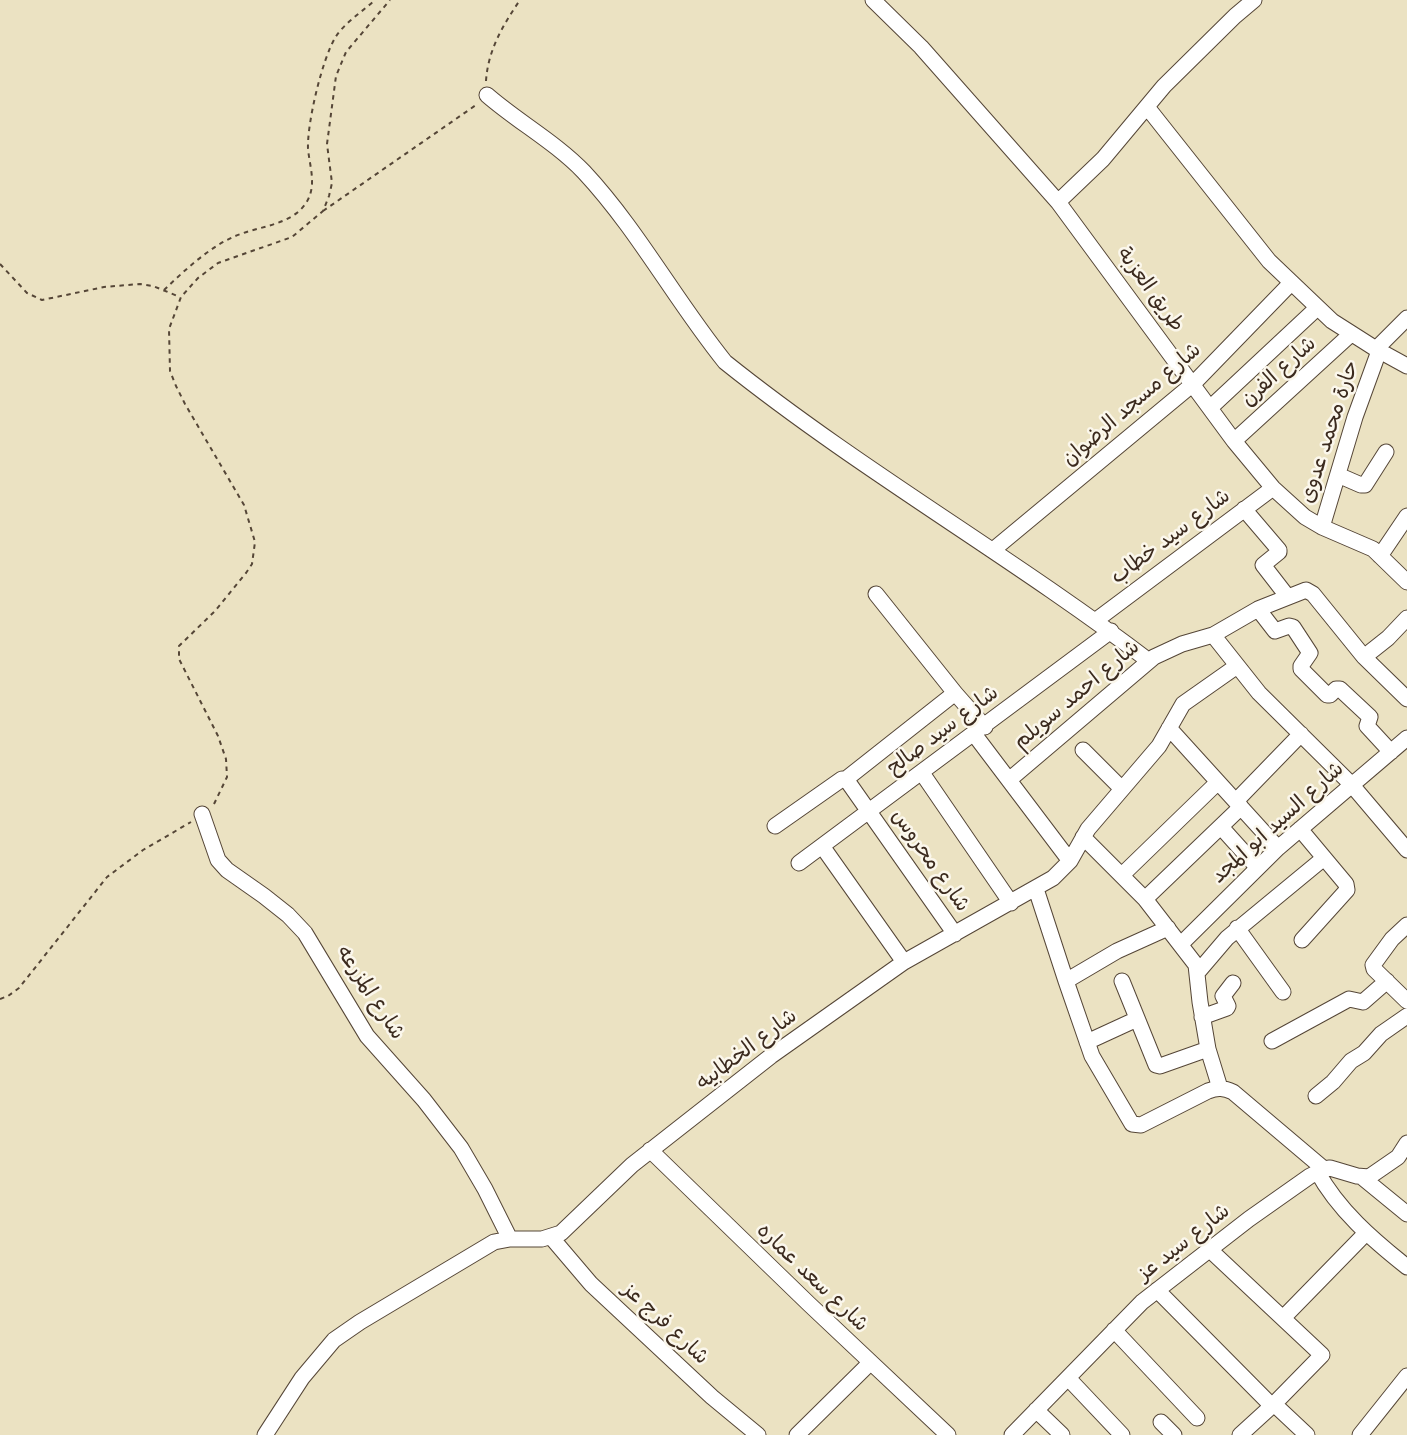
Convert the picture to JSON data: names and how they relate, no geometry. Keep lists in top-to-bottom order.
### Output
{
  "streets": {
    "street": [
      "طريق العزبة",
      "شارع الفرن",
      "شارع مسجد الرضوان",
      "حارة محمد عدوى",
      "شارع سيد خطاب",
      "شارع احمد سويلم",
      "شارع سيد صالح",
      "شارع السيد ابو المجد",
      "شارع محروس",
      "شارع المزرعه",
      "شارع الخطابيه",
      "شارع سيد عز",
      "شارع سعد عماره",
      "شارع فرج عز"
    ]
  },
  "crossings": [
    ["طريق العزبة", "شارع الفرن"],
    ["طريق العزبة", "شارع مسجد الرضوان"],
    ["طريق العزبة", "حارة محمد عدوى"],
    ["طريق العزبة", "شارع سيد خطاب"],
    ["شارع سيد صالح", "شارع محروس"],
    ["شارع محروس", "شارع الخطابيه"],
    ["شارع الخطابيه", "شارع سعد عماره"],
    ["شارع الخطابيه", "شارع فرج عز"]
  ]
}
